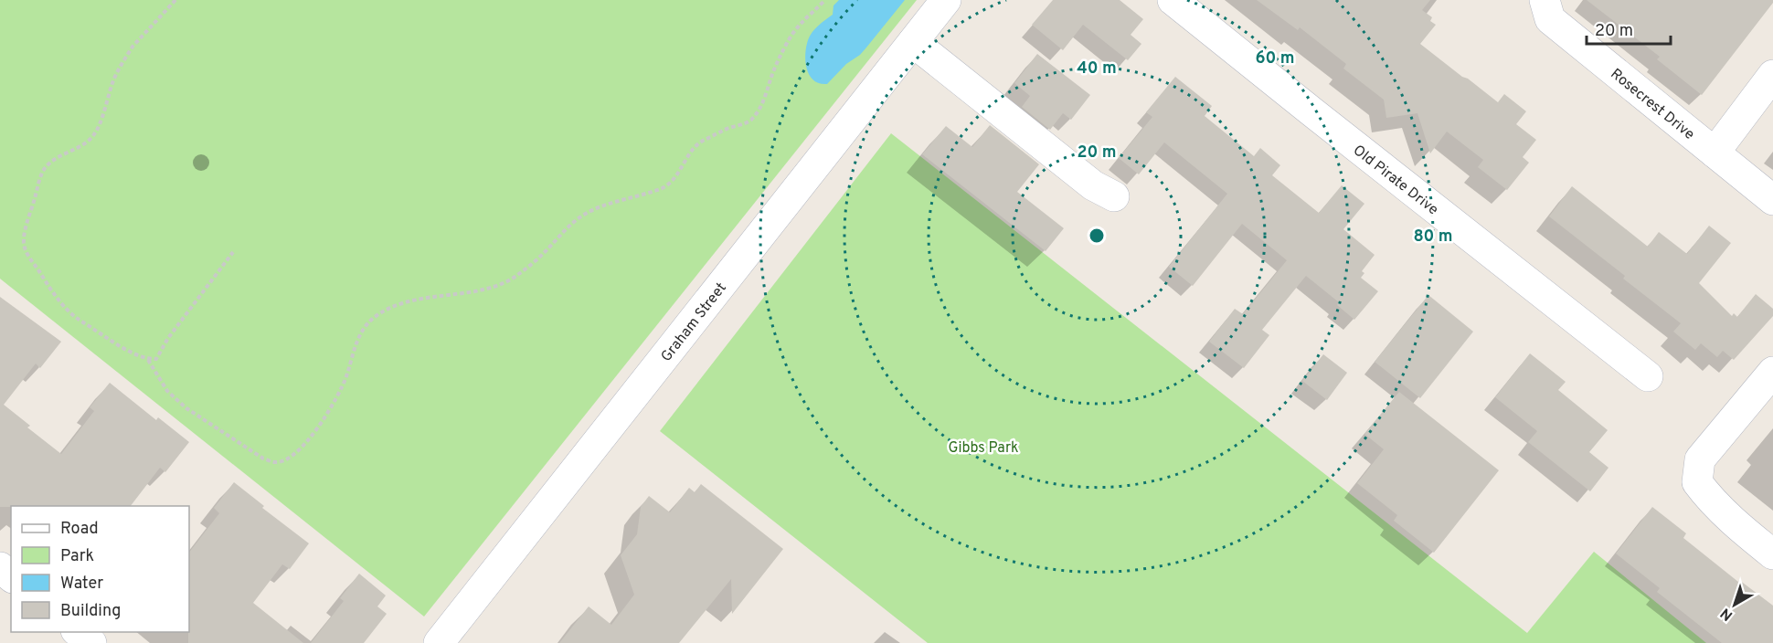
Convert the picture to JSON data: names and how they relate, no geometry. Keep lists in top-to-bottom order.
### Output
{
  "streets": {
    "street": ["Rosecrest Drive", "Old Pirate Drive", "Graham Street"]
  },
  "parks": ["Gibbs Park"],
  "legend": [
    "Road",
    "Park",
    "Water",
    "Building"
  ],
  "scale_bar": "20 m",
  "north": "bottom left",
  "rings": [
    "60 m",
    "40 m",
    "20 m",
    "80 m"
  ]
}
